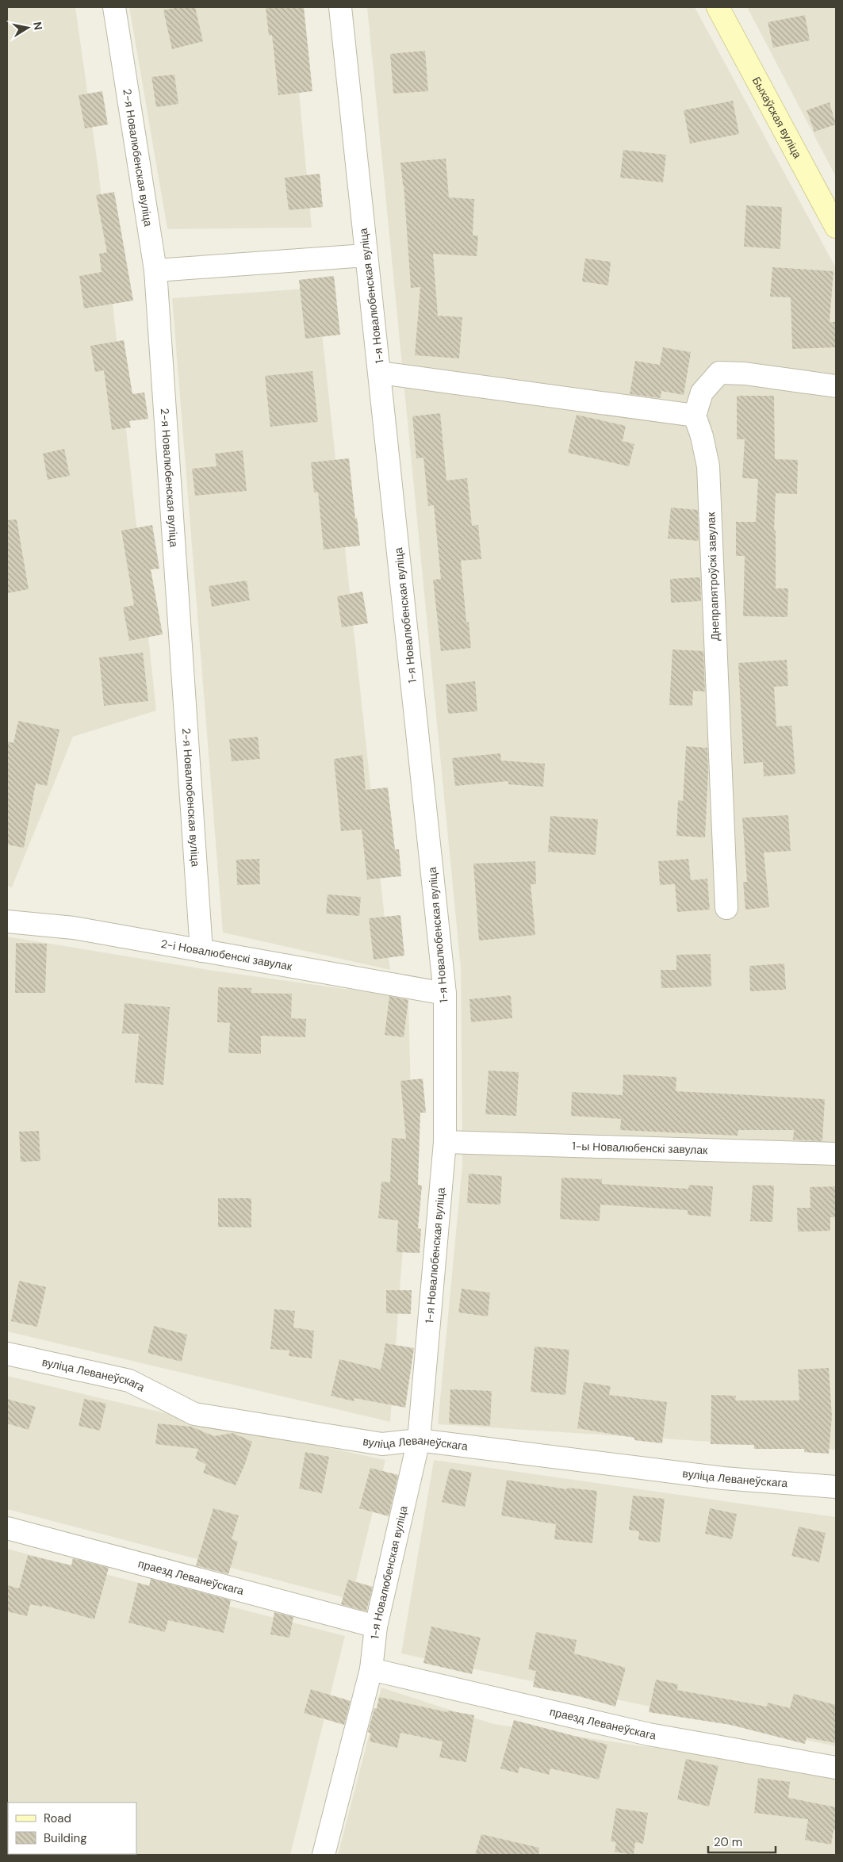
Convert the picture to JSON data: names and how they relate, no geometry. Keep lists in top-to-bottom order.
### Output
{
  "streets": {
    "main road": ["Быхаўская вуліца"],
    "street": [
      "2-я Новалюбенская вуліца",
      "1-я Новалюбенская вуліца",
      "Днепрапятроўскі завулак",
      "2-і Новалюбенскі завулак",
      "1-ы Новалюбенскі завулак",
      "вуліца Леванеўскага",
      "праезд Леванеўскага"
    ]
  },
  "crossings": [
    ["2-я Новалюбенская вуліца", "2-і Новалюбенскі завулак"],
    ["1-я Новалюбенская вуліца", "2-і Новалюбенскі завулак"],
    ["1-я Новалюбенская вуліца", "1-ы Новалюбенскі завулак"],
    ["1-я Новалюбенская вуліца", "вуліца Леванеўскага"],
    ["1-я Новалюбенская вуліца", "праезд Леванеўскага"]
  ],
  "legend": ["Road", "Building"],
  "scale_bar": "20 m",
  "north": "right"
}
